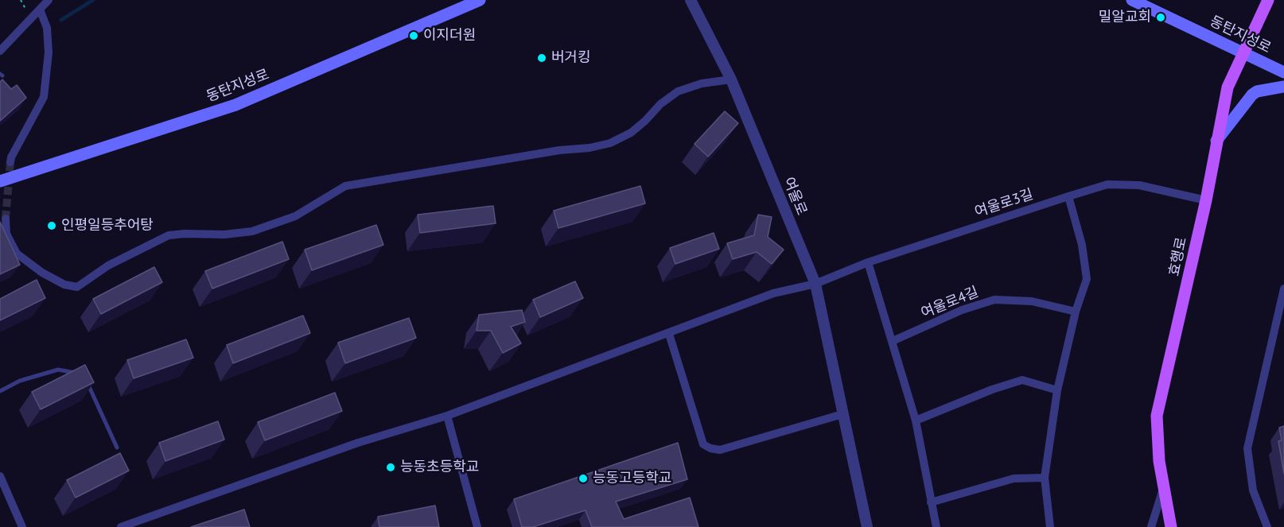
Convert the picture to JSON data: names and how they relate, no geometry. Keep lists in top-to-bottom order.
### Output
{
  "streets": {
    "main road": ["동탄지성로", "효행로"],
    "street": ["여울로", "여울로3길", "여울로4길"]
  },
  "crossings": [
    ["동탄지성로", "효행로"],
    ["여울로", "여울로3길"],
    ["여울로3길", "효행로"]
  ],
  "places": [
    "밀알교회",
    "이지더원",
    "버거킹",
    "인평일등추어탕",
    "능동초등학교",
    "능동고등학교"
  ]
}
